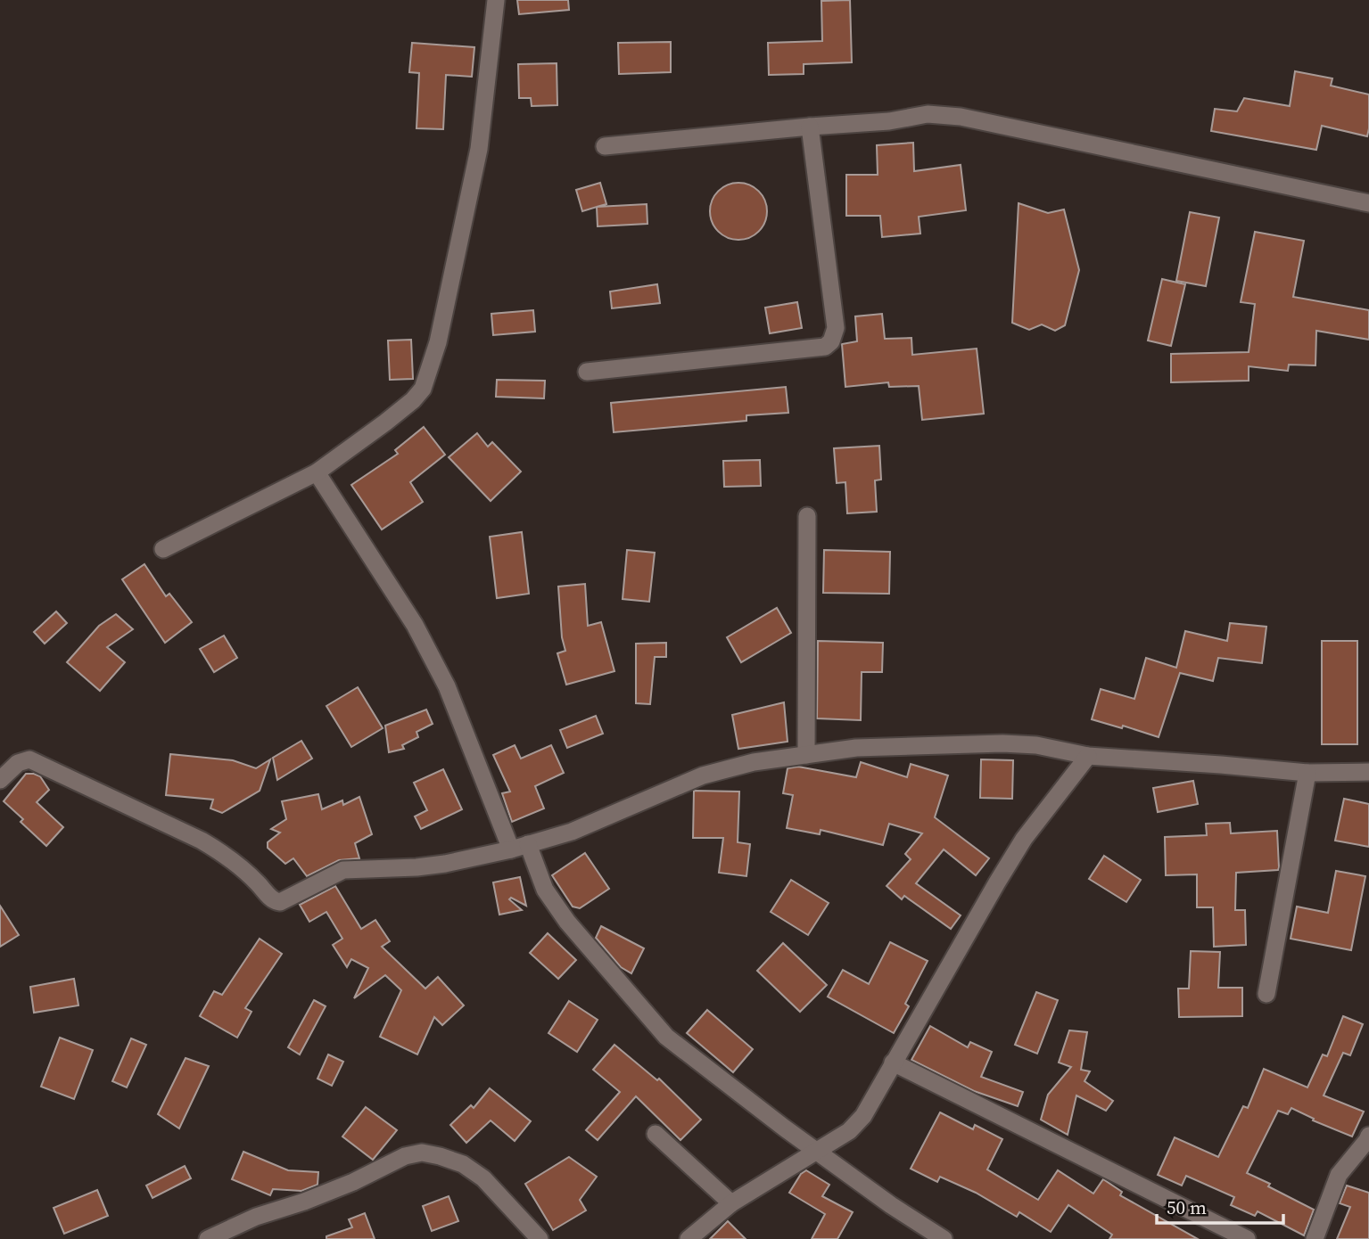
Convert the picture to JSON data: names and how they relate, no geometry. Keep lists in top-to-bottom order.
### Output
{
  "scale_bar": "50 m"
}
